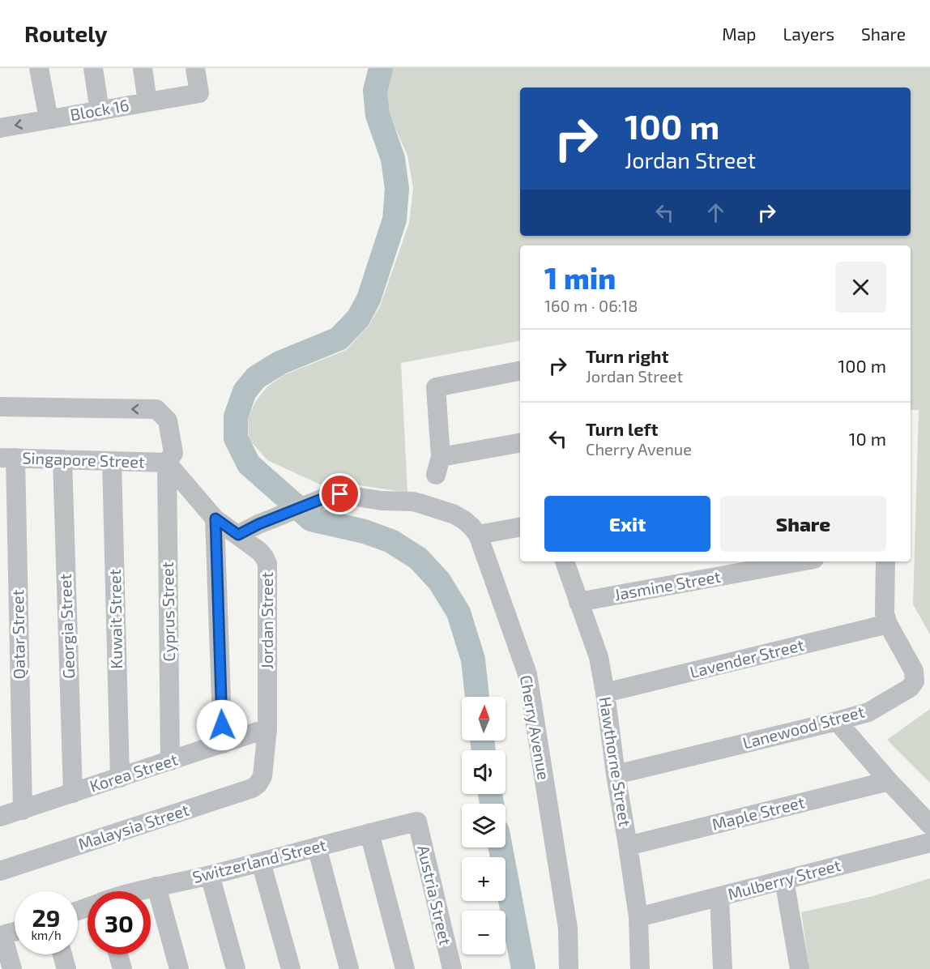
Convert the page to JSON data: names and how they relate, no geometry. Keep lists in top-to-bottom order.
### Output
{
  "streets": {
    "street": [
      "Block 16",
      "Singapore Street",
      "Jasmine Street",
      "Cyprus Street",
      "Kuwait Street",
      "Jordan Street",
      "Georgia Street",
      "Qatar Street",
      "Lavender Street",
      "Cherry Avenue",
      "Lanewood Street",
      "Hawthorne Street",
      "Korea Street",
      "Maple Street",
      "Malaysia Street",
      "Switzerland Street",
      "Mulberry Street",
      "Austria Street"
    ]
  },
  "crossings": [
    ["Singapore Street", "Cyprus Street"],
    ["Singapore Street", "Kuwait Street"],
    ["Singapore Street", "Jordan Street"],
    ["Singapore Street", "Georgia Street"],
    ["Singapore Street", "Qatar Street"],
    ["Jasmine Street", "Hawthorne Street"],
    ["Cyprus Street", "Jordan Street"],
    ["Cyprus Street", "Korea Street"],
    ["Kuwait Street", "Korea Street"],
    ["Jordan Street", "Cherry Avenue"],
    ["Jordan Street", "Korea Street"],
    ["Jordan Street", "Malaysia Street"],
    ["Georgia Street", "Korea Street"],
    ["Qatar Street", "Korea Street"],
    ["Lavender Street", "Lanewood Street"],
    ["Lavender Street", "Hawthorne Street"],
    ["Lanewood Street", "Hawthorne Street"],
    ["Hawthorne Street", "Maple Street"],
    ["Hawthorne Street", "Mulberry Street"],
    ["Switzerland Street", "Austria Street"]
  ],
  "north": "top",
  "page": {
    "header": "Routely",
    "nav": ["Map", "Layers", "Share"],
    "turn": ["100 m", "Jordan Street"],
    "heading": ["1 min", "160 m · 06:18"],
    "list": [
      {
        "name": "Turn right",
        "note": "Jordan Street",
        "value": "100 m"
      },
      {
        "name": "Turn left",
        "note": "Cherry Avenue",
        "value": "10 m"
      }
    ],
    "buttons": ["Exit", "Share"],
    "map_buttons": ["+", "−"],
    "speed": "29 km/h",
    "limit": "30"
  }
}
